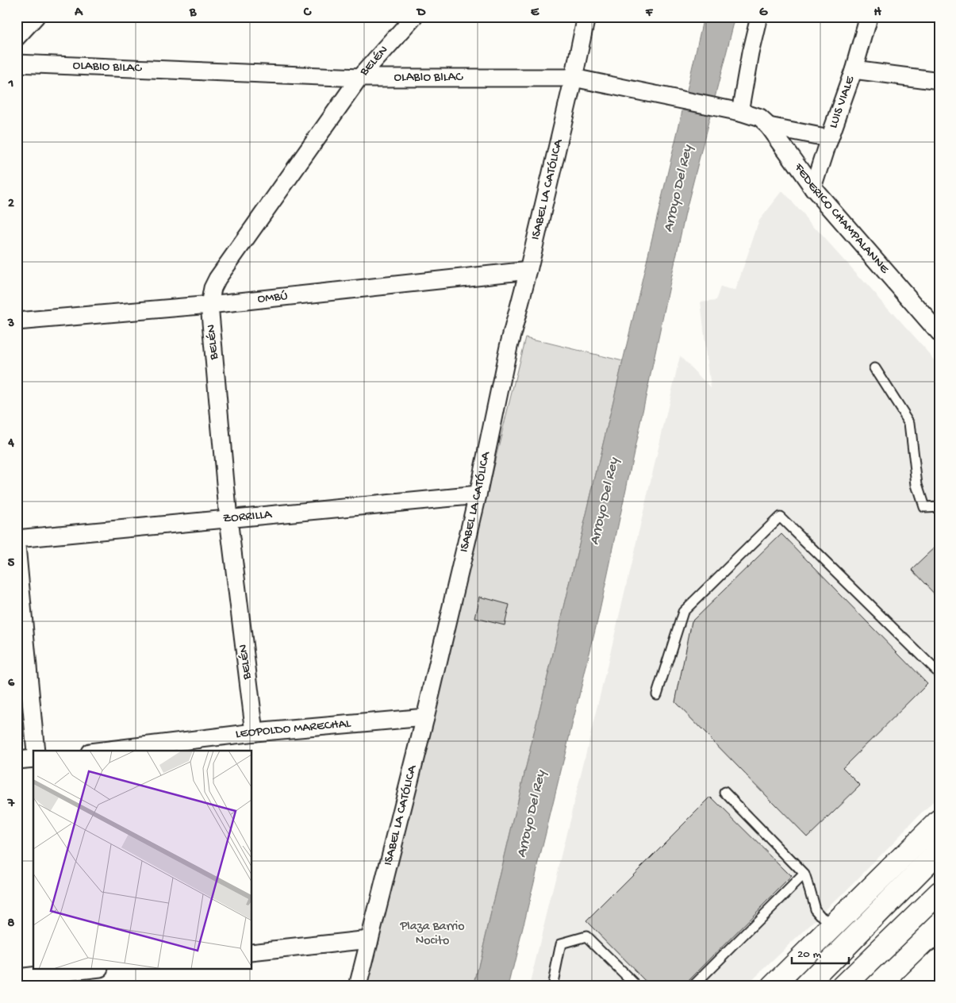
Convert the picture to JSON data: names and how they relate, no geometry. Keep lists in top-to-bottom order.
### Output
{
  "streets": {
    "street": [
      "BELÉN",
      "OLABIO BILAC",
      "LUIS VIALE",
      "ISABEL LA CATÓLICA",
      "FEDERICO CHAMPALANNE",
      "OMBÚ",
      "ZORRILLA",
      "LEOPOLDO MARECHAL"
    ]
  },
  "crossings": [
    ["BELÉN", "OLABIO BILAC"],
    ["BELÉN", "OMBÚ"],
    ["BELÉN", "ZORRILLA"],
    ["BELÉN", "LEOPOLDO MARECHAL"],
    ["OLABIO BILAC", "ISABEL LA CATÓLICA"],
    ["OLABIO BILAC", "FEDERICO CHAMPALANNE"],
    ["LUIS VIALE", "FEDERICO CHAMPALANNE"],
    ["ISABEL LA CATÓLICA", "OMBÚ"],
    ["ISABEL LA CATÓLICA", "ZORRILLA"],
    ["ISABEL LA CATÓLICA", "LEOPOLDO MARECHAL"]
  ],
  "water": ["Arroyo Del Rey"],
  "parks": ["Plaza Barrio Nocito"],
  "scale_bar": "20 m",
  "grid": {
    "columns": [
      "A",
      "B",
      "C",
      "D",
      "E",
      "F",
      "G",
      "H"
    ],
    "rows": [
      "1",
      "2",
      "3",
      "4",
      "5",
      "6",
      "7",
      "8"
    ]
  }
}
